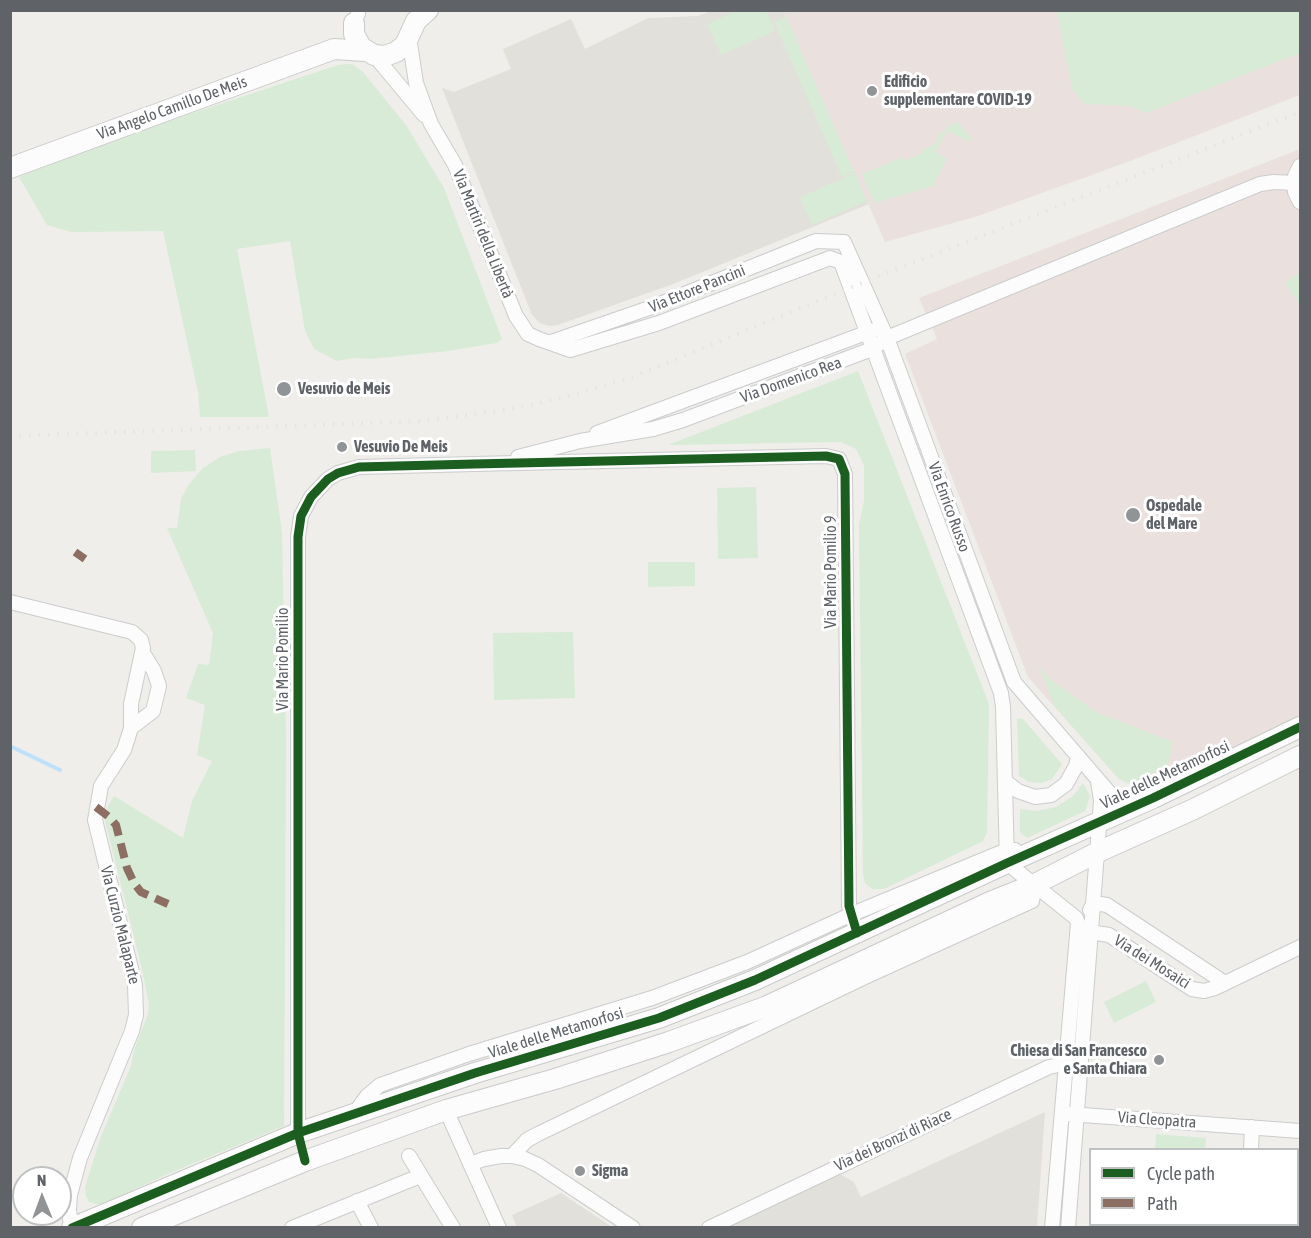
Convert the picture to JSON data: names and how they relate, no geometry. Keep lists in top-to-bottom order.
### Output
{
  "streets": {
    "street": [
      "Via Angelo Camillo De Meis",
      "Via Martiri della Libertà",
      "Via Ettore Pancini",
      "Via Domenico Rea",
      "Via Enrico Russo",
      "Via Mario Pomilio 9",
      "Via Mario Pomilio",
      "Viale delle Metamorfosi",
      "Via Curzio Malaparte",
      "Via dei Mosaici",
      "Via Cleopatra",
      "Via dei Bronzi di Riace"
    ]
  },
  "crossings": [
    ["Via Angelo Camillo De Meis", "Via Martiri della Libertà"],
    ["Via Martiri della Libertà", "Via Ettore Pancini"],
    ["Via Ettore Pancini", "Via Enrico Russo"],
    ["Via Domenico Rea", "Via Enrico Russo"],
    ["Via Domenico Rea", "Via Mario Pomilio"],
    ["Via Enrico Russo", "Viale delle Metamorfosi"],
    ["Via Mario Pomilio 9", "Via Mario Pomilio"],
    ["Via Mario Pomilio 9", "Viale delle Metamorfosi"],
    ["Via Mario Pomilio", "Viale delle Metamorfosi"],
    ["Viale delle Metamorfosi", "Via Curzio Malaparte"]
  ],
  "places": [
    "Edificio supplementare COVID-19",
    "Vesuvio de Meis",
    "Vesuvio De Meis",
    "Ospedale del Mare",
    "Chiesa di San Francesco e Santa Chiara",
    "Sigma"
  ],
  "legend": ["Cycle path", "Path"],
  "north": "top"
}
